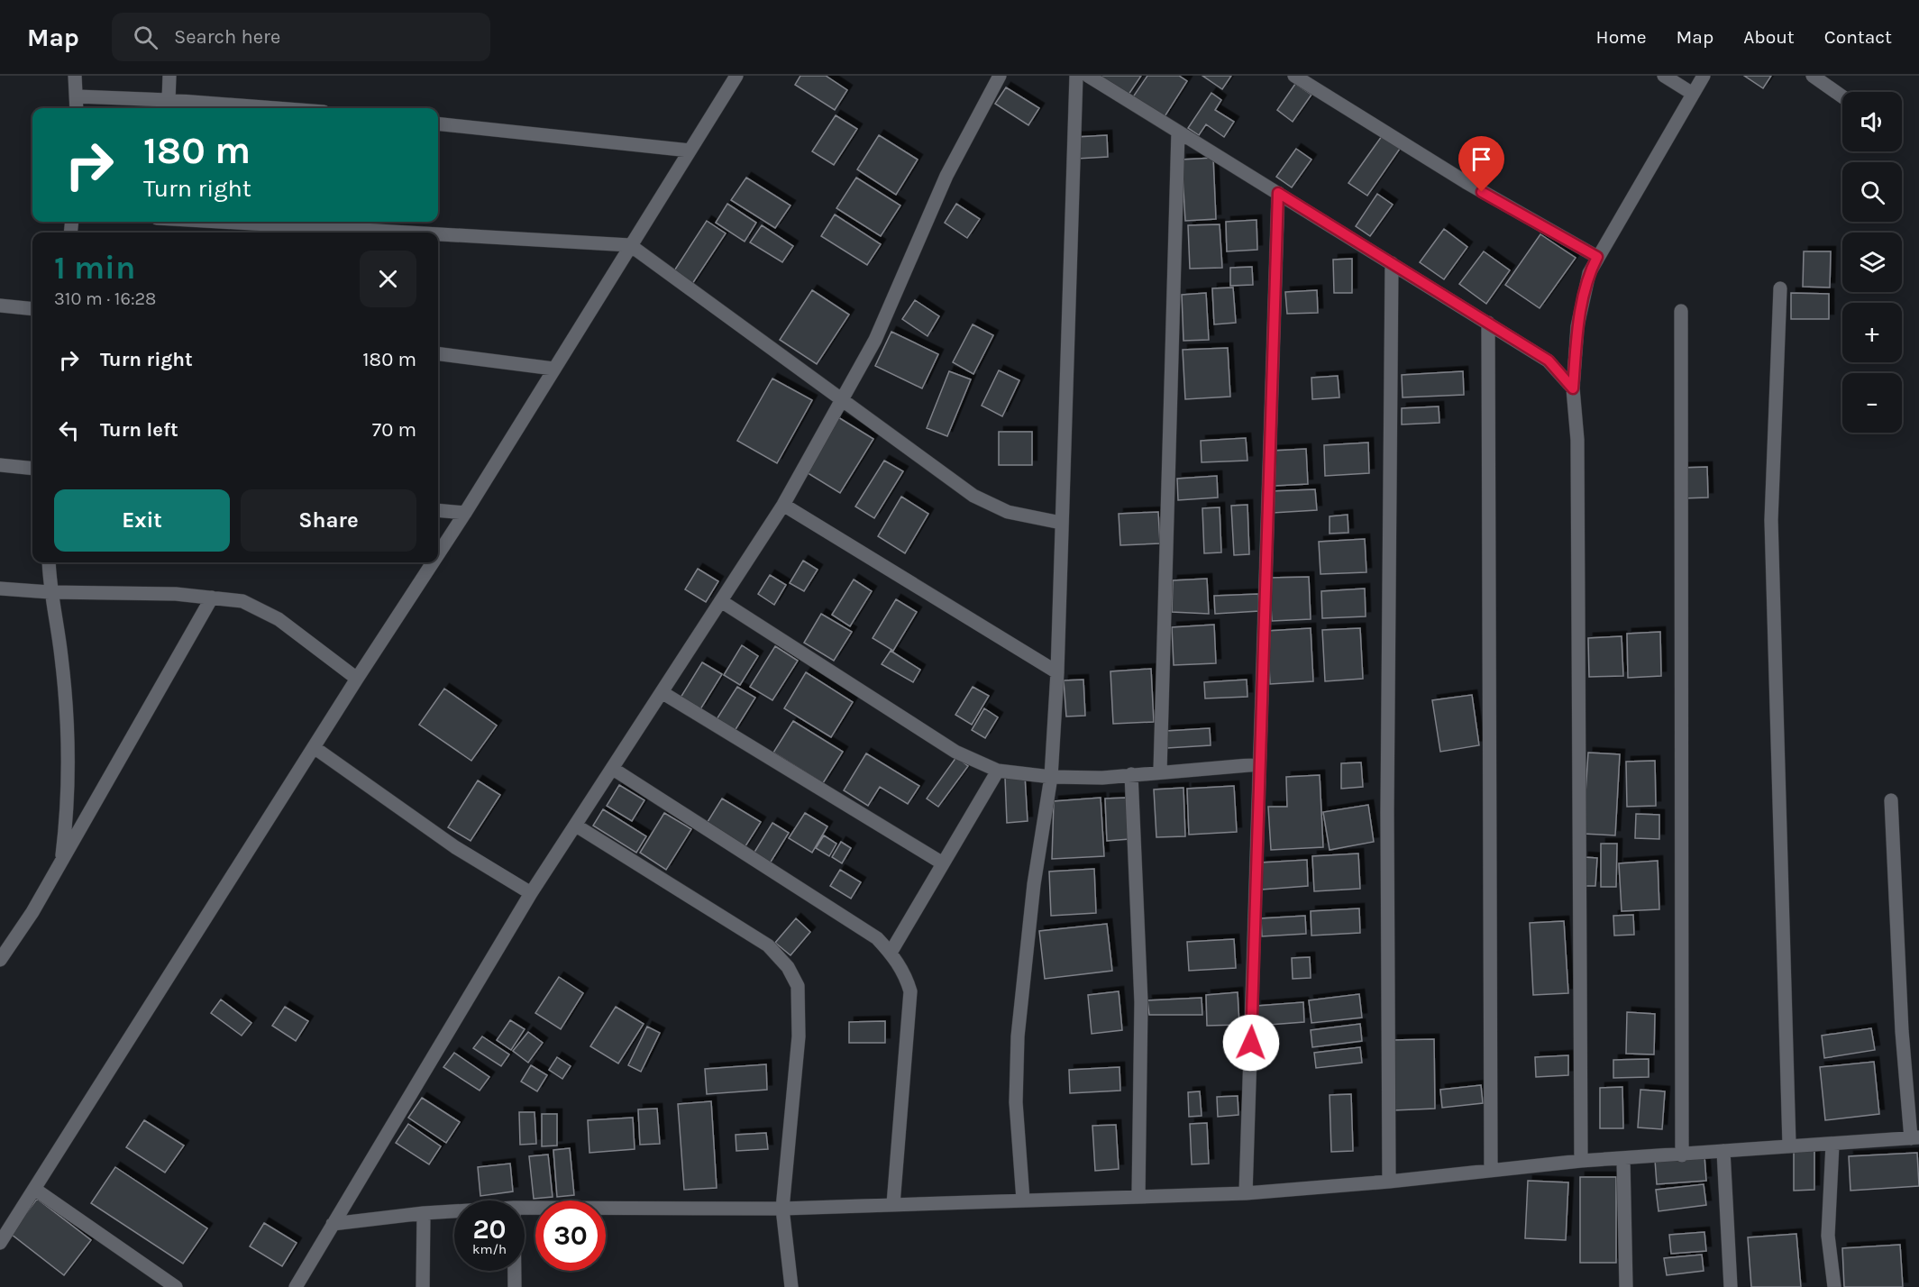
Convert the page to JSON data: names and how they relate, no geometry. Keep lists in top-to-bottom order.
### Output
{
  "page": {
    "header": "Map",
    "search": "Search here",
    "nav": [
      "Home",
      "Map",
      "About",
      "Contact"
    ],
    "map_buttons": ["+", "−"],
    "turn": ["180 m", "Turn right"],
    "heading": ["1 min", "310 m · 16:28"],
    "list": [
      {
        "name": "Turn right",
        "value": "180 m"
      },
      {
        "name": "Turn left",
        "value": "70 m"
      }
    ],
    "buttons": ["Exit", "Share"],
    "speed": "20 km/h",
    "limit": "30"
  }
}
